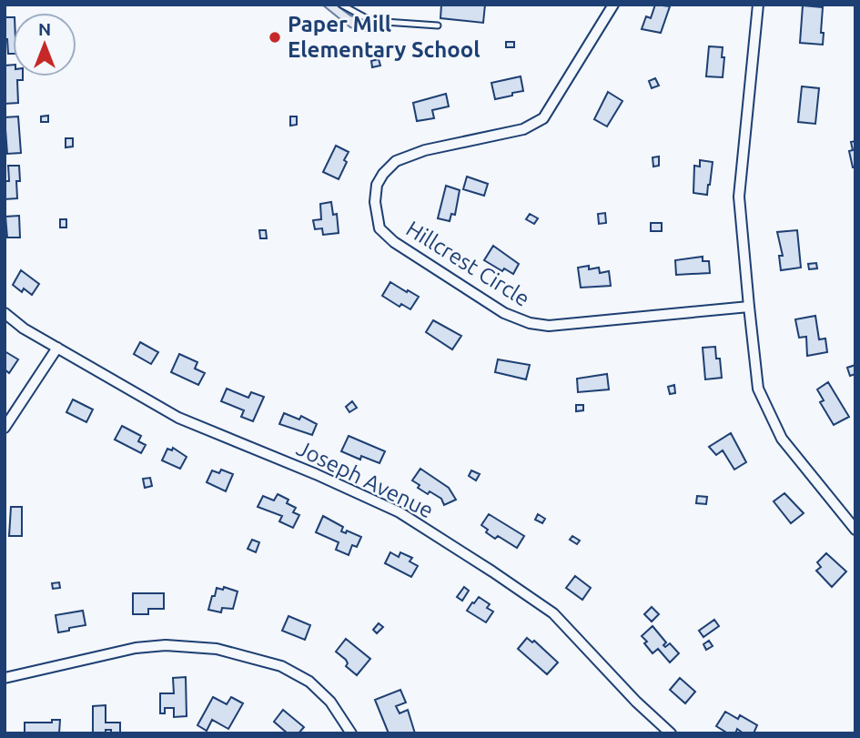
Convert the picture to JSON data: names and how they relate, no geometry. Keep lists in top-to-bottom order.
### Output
{
  "streets": {
    "street": ["Hillcrest Circle", "Joseph Avenue"]
  },
  "places": ["Paper Mill Elementary School"],
  "north": "top"
}
